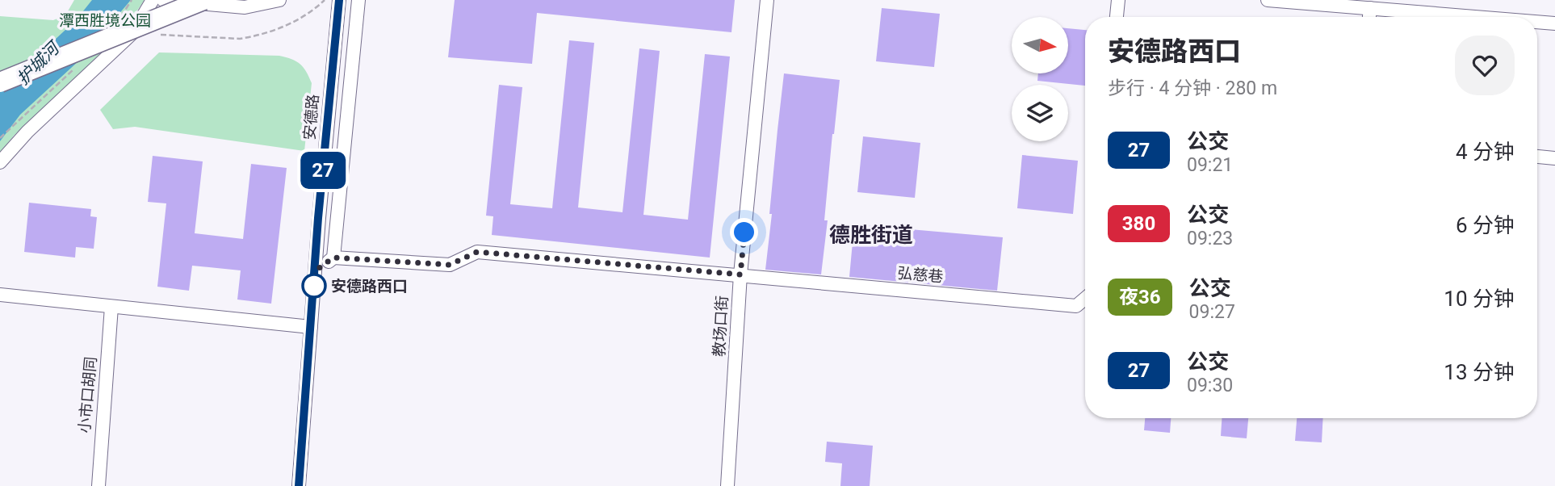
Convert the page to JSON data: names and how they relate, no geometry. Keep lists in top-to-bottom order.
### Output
{
  "streets": {
    "street": [
      "安德路",
      "弘慈巷",
      "教场口街",
      "小市口胡同"
    ]
  },
  "crossings": [
    ["弘慈巷", "教场口街"]
  ],
  "districts": ["德胜街道"],
  "water": ["护城河"],
  "parks": ["潭西胜境公园"],
  "places": ["安德路西口"],
  "lines": ["bus line 27"],
  "north": "right",
  "page": {
    "on_map": "27",
    "heading": ["安德路西口", "步行 · 4 分钟 · 280 m"],
    "list": [
      {
        "mark": "27",
        "name": "公交",
        "note": "09:21",
        "value": "4 分钟"
      },
      {
        "mark": "380",
        "name": "公交",
        "note": "09:23",
        "value": "6 分钟"
      },
      {
        "mark": "夜36",
        "name": "公交",
        "note": "09:27",
        "value": "10 分钟"
      },
      {
        "mark": "27",
        "name": "公交",
        "note": "09:30",
        "value": "13 分钟"
      }
    ]
  }
}
